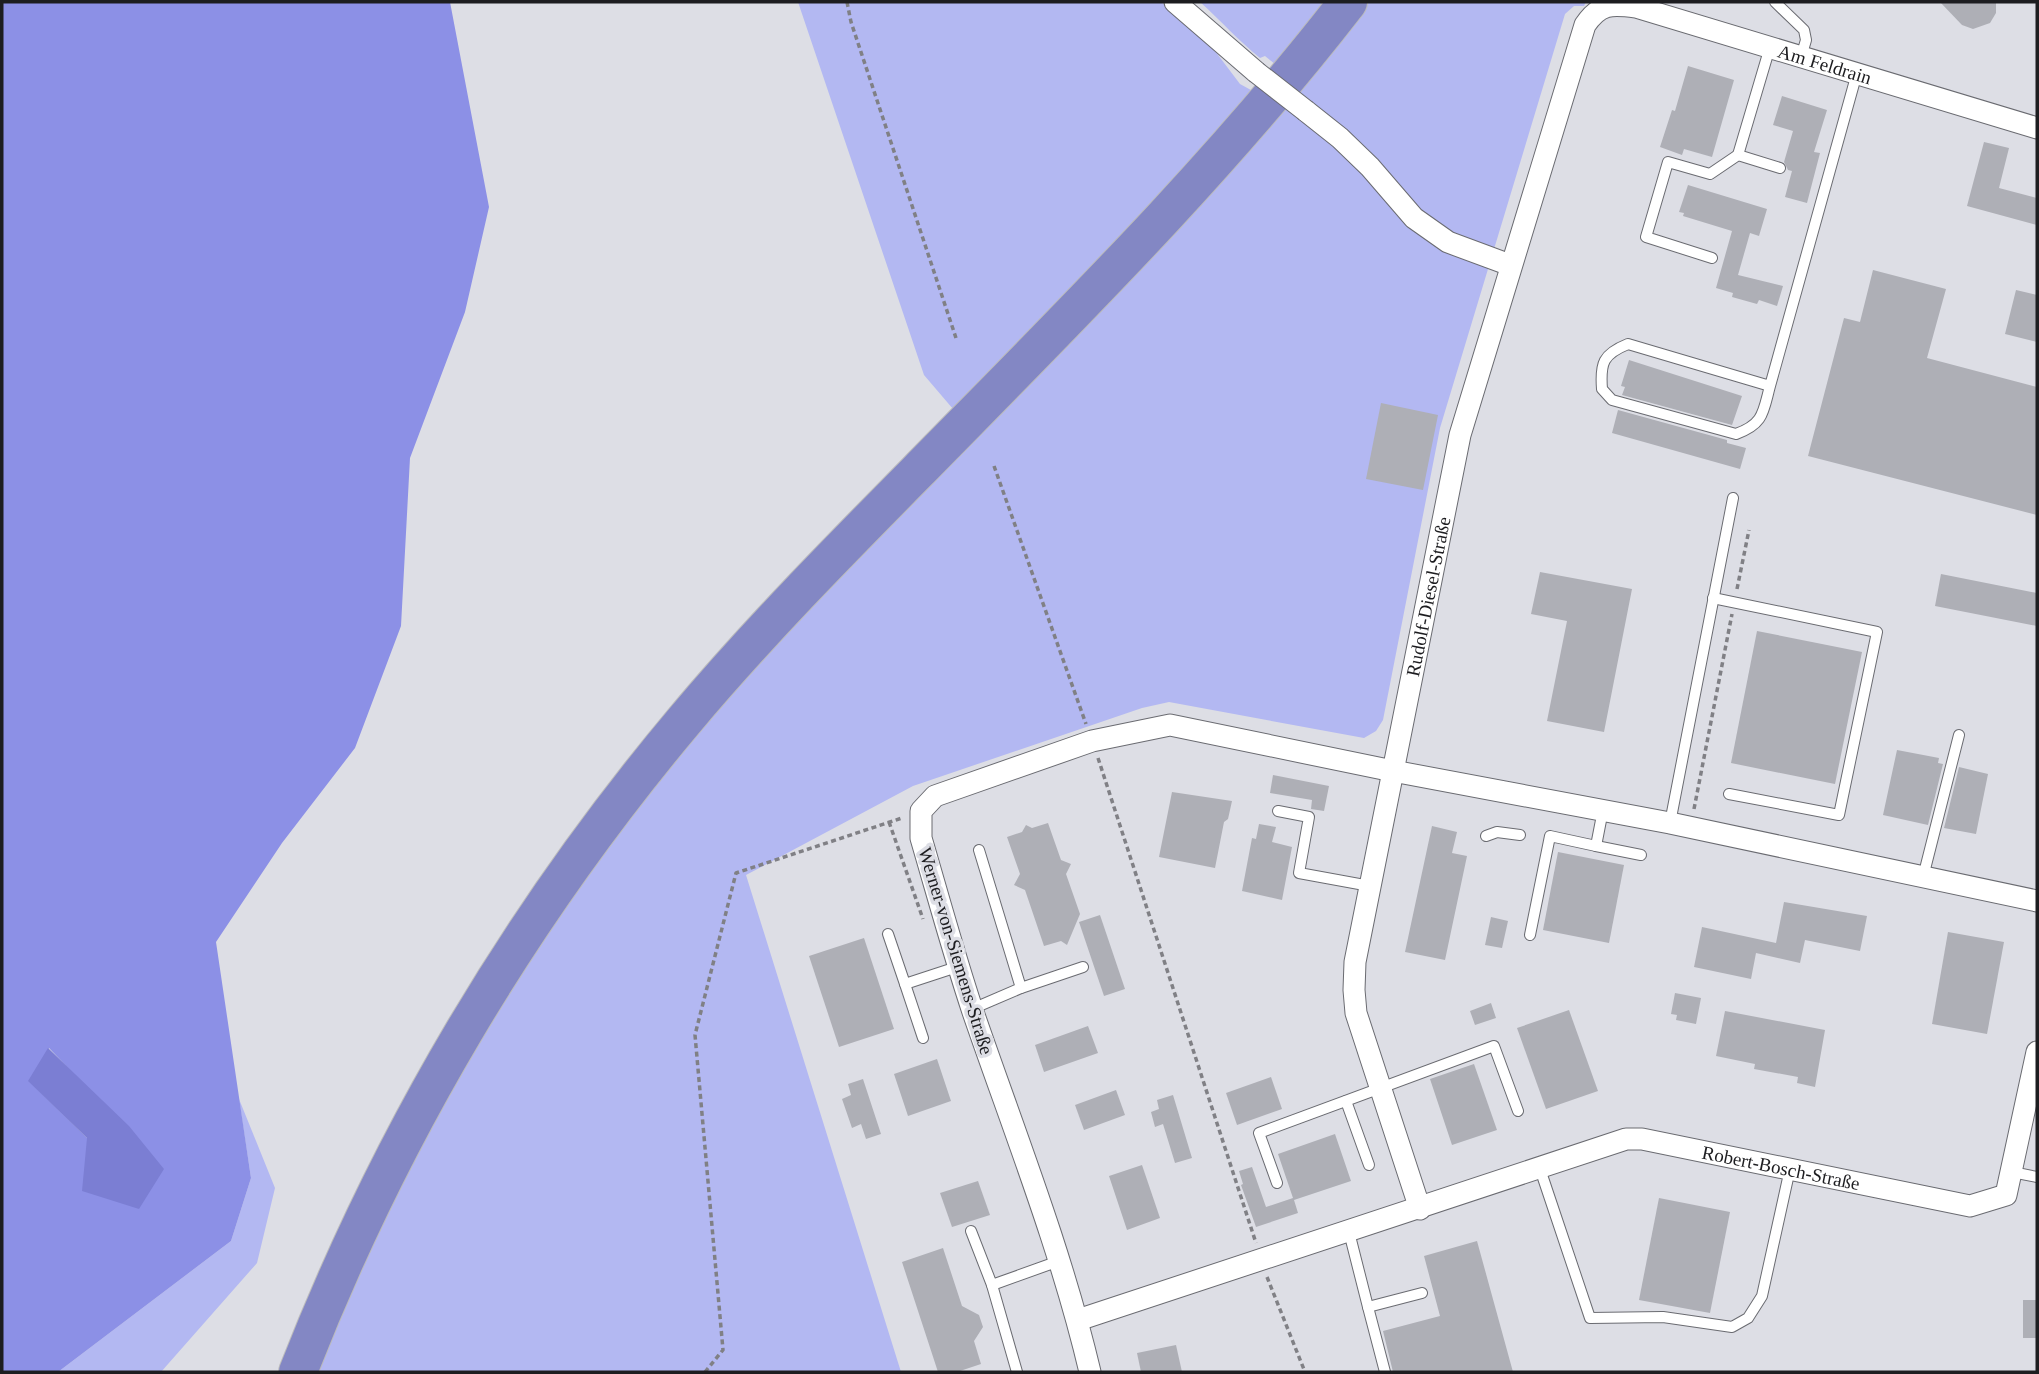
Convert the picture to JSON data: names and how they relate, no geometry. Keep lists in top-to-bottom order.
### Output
{
  "streets": {
    "street": [
      "Am Feldrain",
      "Rudolf-Diesel-Straße",
      "Werner-von-Siemens-Straße",
      "Robert-Bosch-Straße"
    ]
  },
  "crossings": [
    ["Am Feldrain", "Rudolf-Diesel-Straße"],
    ["Rudolf-Diesel-Straße", "Robert-Bosch-Straße"]
  ]
}
